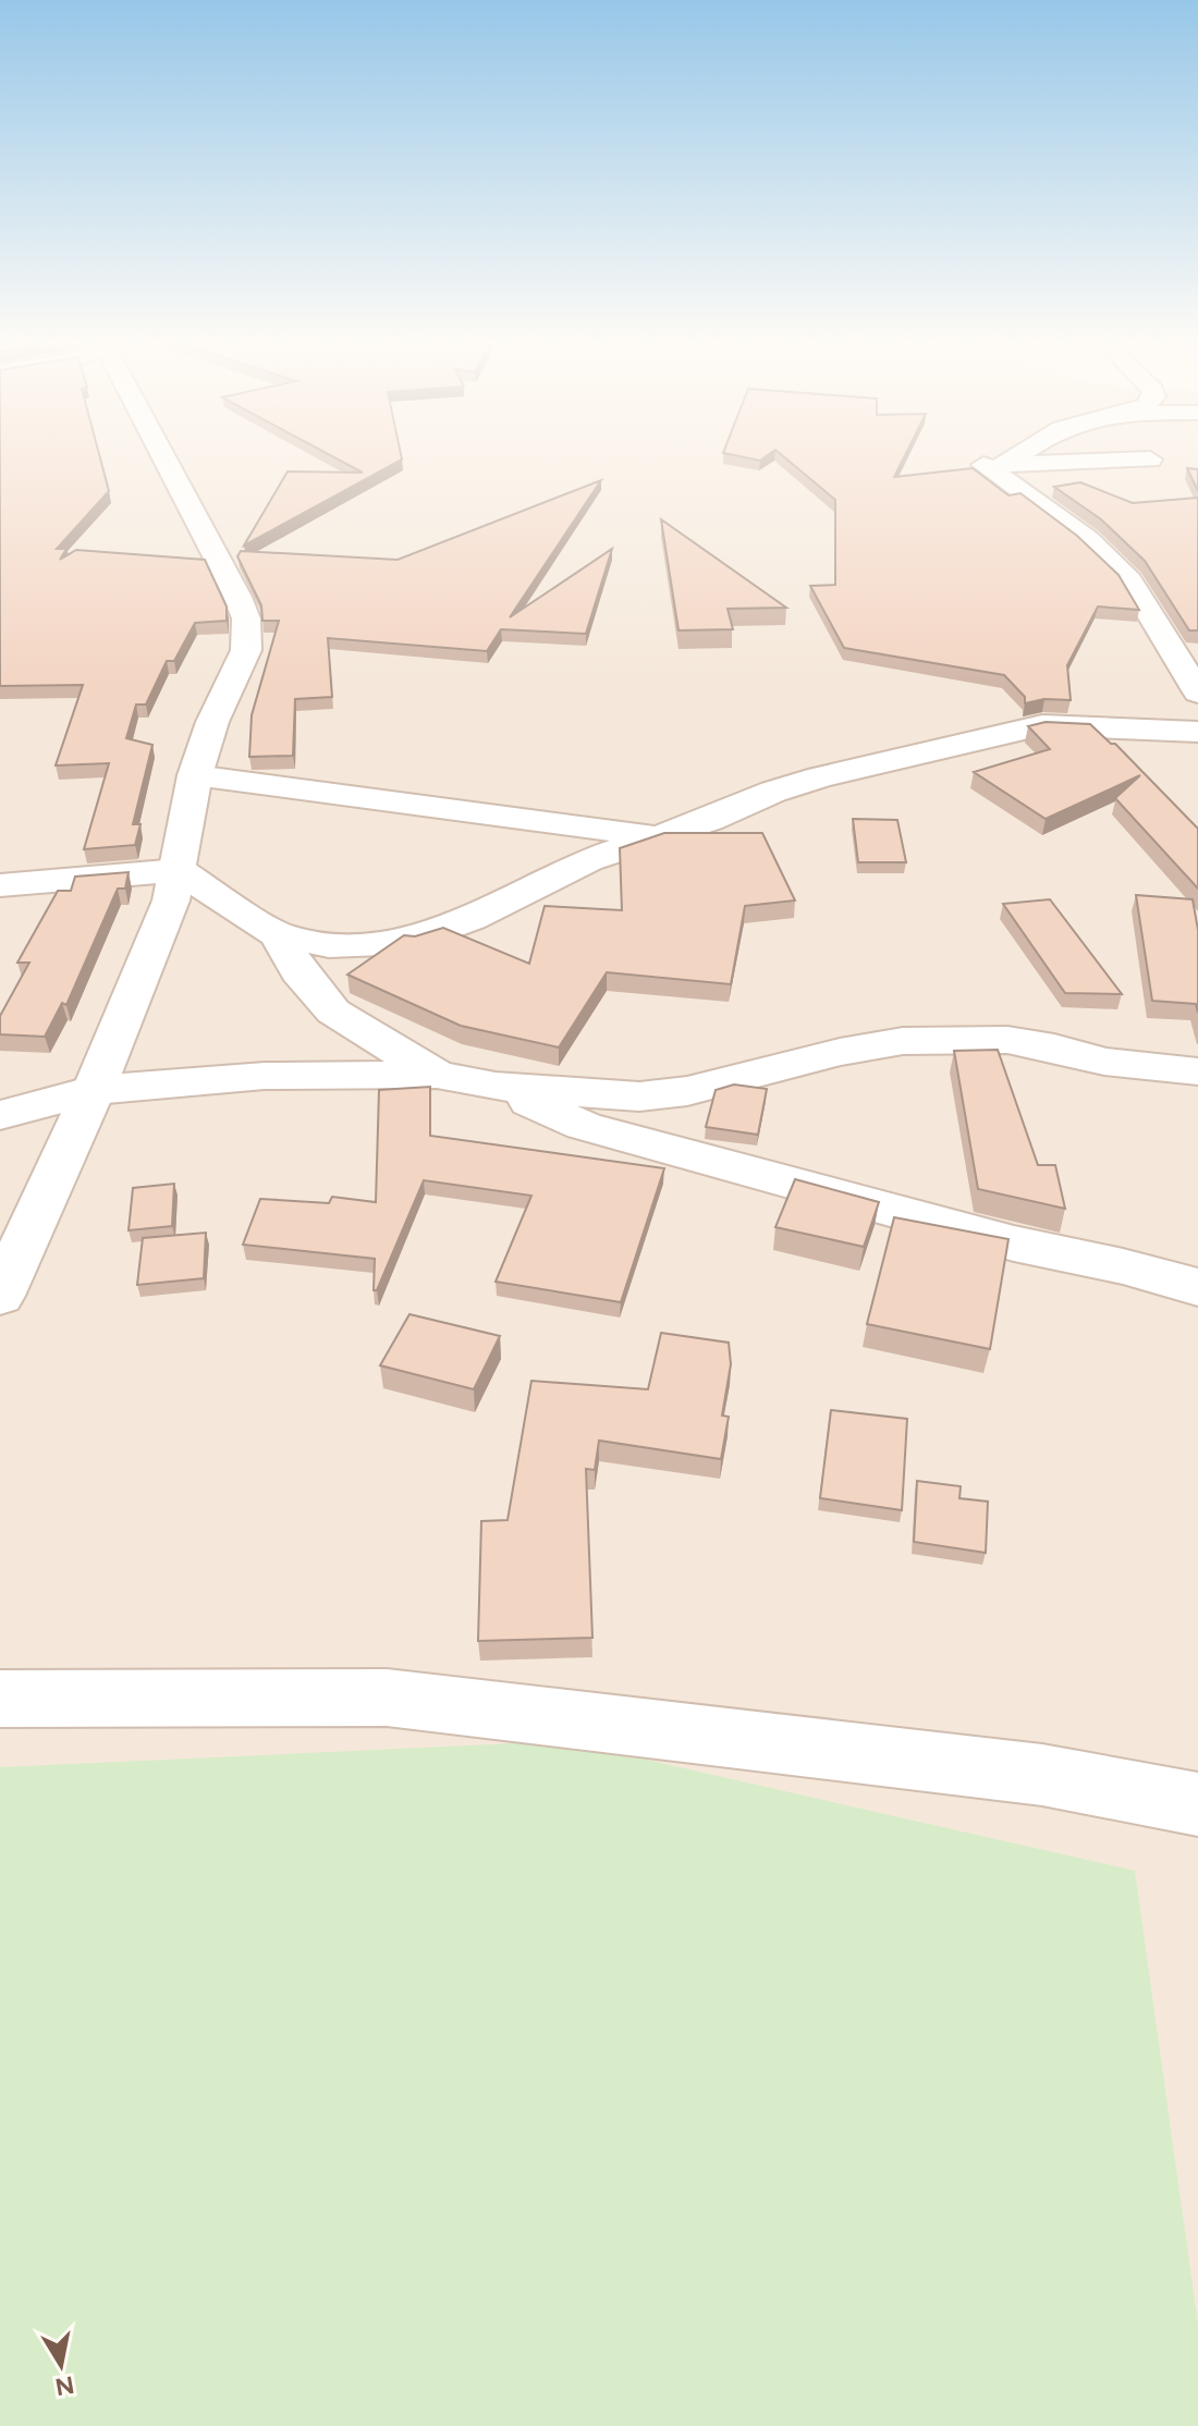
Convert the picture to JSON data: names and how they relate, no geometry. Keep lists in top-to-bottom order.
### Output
{
  "north": "bottom"
}
